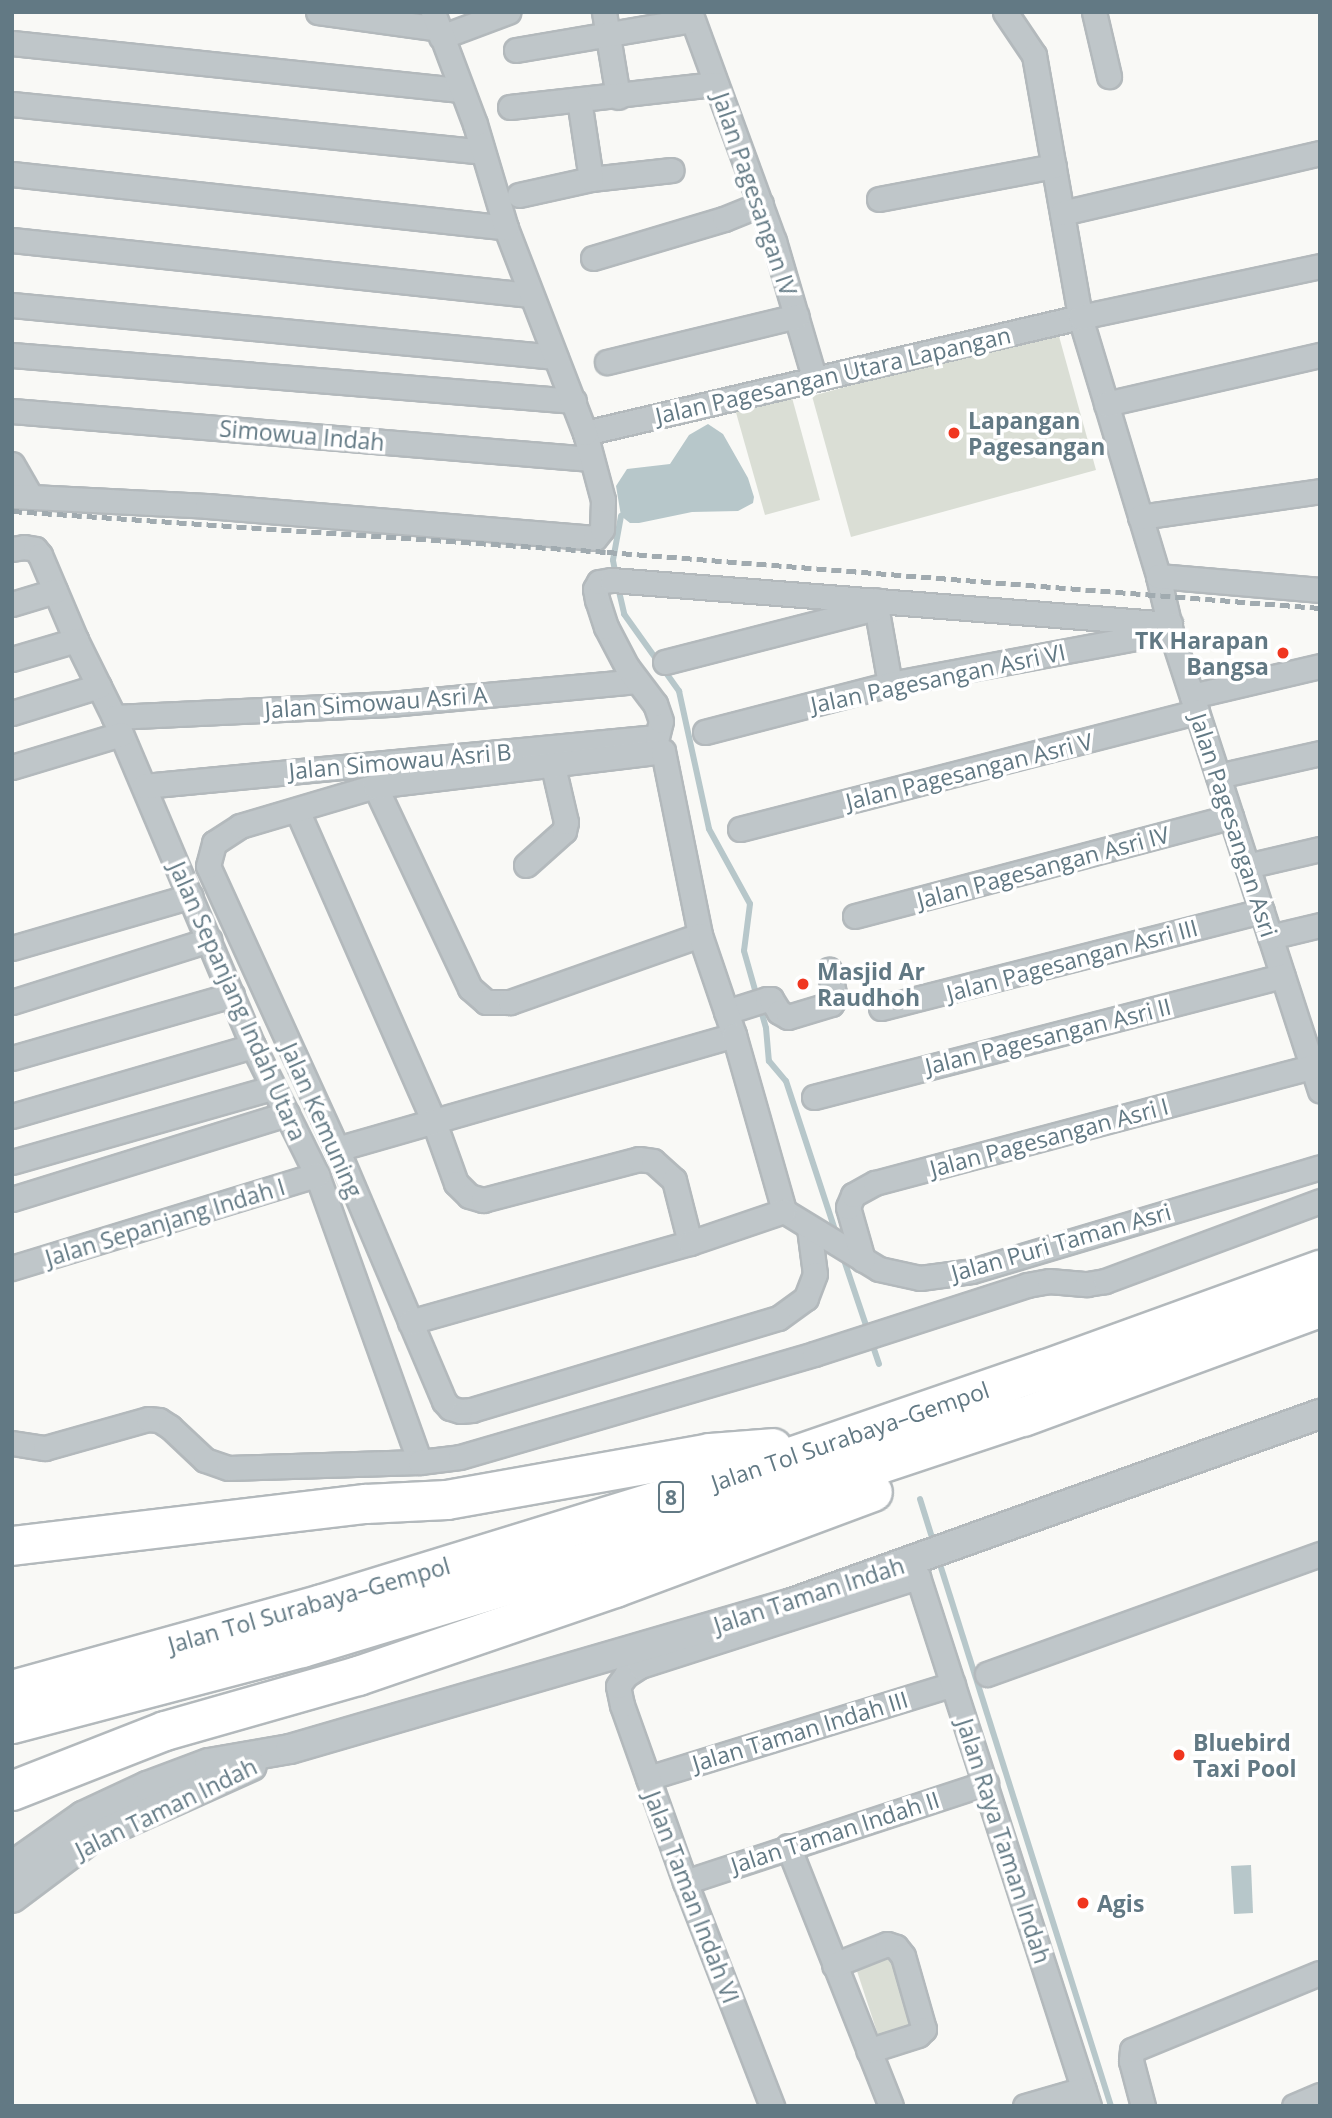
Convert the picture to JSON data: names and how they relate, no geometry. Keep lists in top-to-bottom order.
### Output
{
  "streets": {
    "highway": ["Jalan Tol Surabaya–Gempol", "8"],
    "street": [
      "Jalan Pagesangan IV",
      "Jalan Pagesangan Utara Lapangan",
      "Simowua Indah",
      "Jalan Pagesangan Asri VI",
      "Jalan Simowau Asri A",
      "Jalan Simowau Asri B",
      "Jalan Pagesangan Asri V",
      "Jalan Pagesangan Asri",
      "Jalan Pagesangan Asri IV",
      "Jalan Pagesangan Asri III",
      "Jalan Sepanjang Indah Utara",
      "Jalan Pagesangan Asri II",
      "Jalan Kemuning",
      "Jalan Pagesangan Asri I",
      "Jalan Sepanjang Indah I",
      "Jalan Puri Taman Asri",
      "Jalan Taman Indah",
      "Jalan Taman Indah III",
      "Jalan Taman Indah II",
      "Jalan Raya Taman Indah",
      "Jalan Taman Indah VI"
    ]
  },
  "crossings": [
    ["Jalan Pagesangan IV", "Jalan Pagesangan Utara Lapangan"],
    ["Jalan Pagesangan Utara Lapangan", "Jalan Pagesangan Asri"],
    ["Jalan Pagesangan Asri VI", "Jalan Pagesangan Asri"],
    ["Jalan Simowau Asri A", "Jalan Sepanjang Indah Utara"],
    ["Jalan Simowau Asri B", "Jalan Sepanjang Indah Utara"],
    ["Jalan Simowau Asri B", "Jalan Kemuning"],
    ["Jalan Pagesangan Asri V", "Jalan Pagesangan Asri"],
    ["Jalan Pagesangan Asri", "Jalan Pagesangan Asri IV"],
    ["Jalan Pagesangan Asri", "Jalan Pagesangan Asri III"],
    ["Jalan Pagesangan Asri", "Jalan Pagesangan Asri II"],
    ["Jalan Pagesangan Asri", "Jalan Pagesangan Asri I"],
    ["Jalan Sepanjang Indah Utara", "Jalan Sepanjang Indah I"],
    ["Jalan Kemuning", "Jalan Puri Taman Asri"],
    ["Jalan Pagesangan Asri I", "Jalan Puri Taman Asri"],
    ["Jalan Taman Indah", "Jalan Raya Taman Indah"],
    ["Jalan Taman Indah", "Jalan Taman Indah VI"],
    ["Jalan Taman Indah III", "Jalan Raya Taman Indah"],
    ["Jalan Taman Indah III", "Jalan Taman Indah VI"],
    ["Jalan Taman Indah II", "Jalan Raya Taman Indah"],
    ["Jalan Taman Indah II", "Jalan Taman Indah VI"],
    ["Jalan Raya Taman Indah", "Jalan Taman Indah VI"]
  ],
  "places": [
    "Lapangan Pagesangan",
    "TK Harapan Bangsa",
    "Masjid Ar Raudhoh",
    "Bluebird Taxi Pool",
    "Agis"
  ]
}
